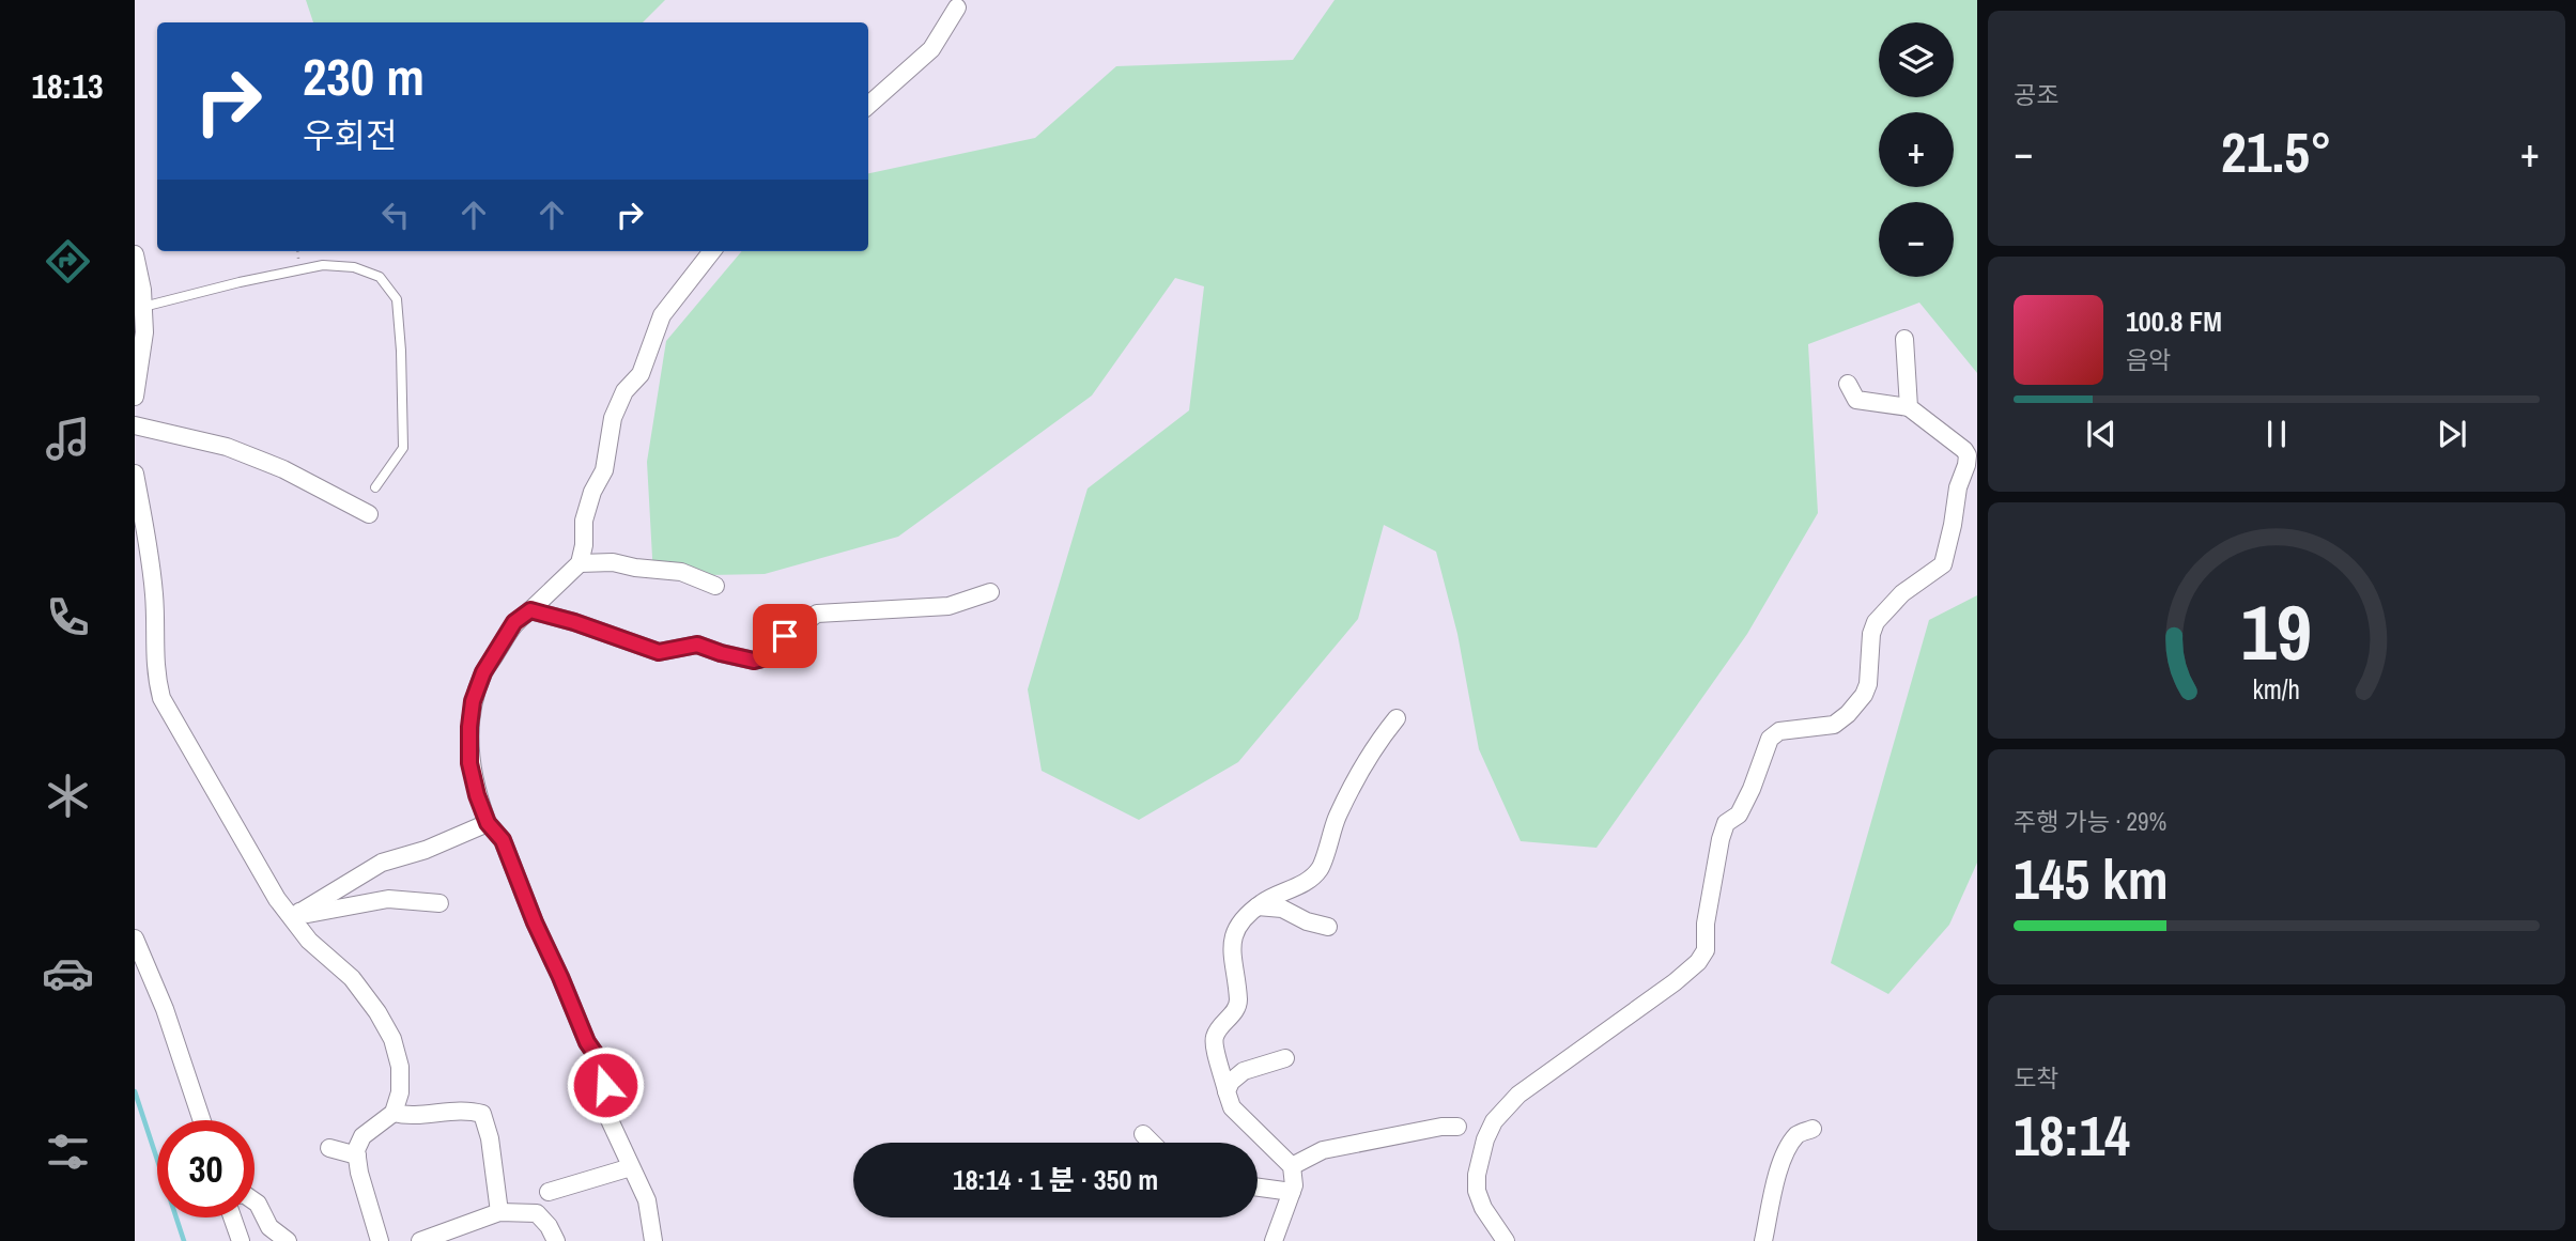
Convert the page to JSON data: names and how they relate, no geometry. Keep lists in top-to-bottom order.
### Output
{
  "page": {
    "tabs": "18:13",
    "tile": [
      "공조",
      ["주행 가능 · 29%", "145 km"],
      ["도착", "18:14"]
    ],
    "map_buttons": ["+", "−"],
    "turn": ["230 m", "우회전"],
    "heat": ["−", "21.5°", "+"],
    "song": ["100.8 FM", "음악"],
    "limit": "30",
    "trip": "18:14 · 1 분 · 350 m",
    "gauge": ["19", "km/h"]
  }
}
